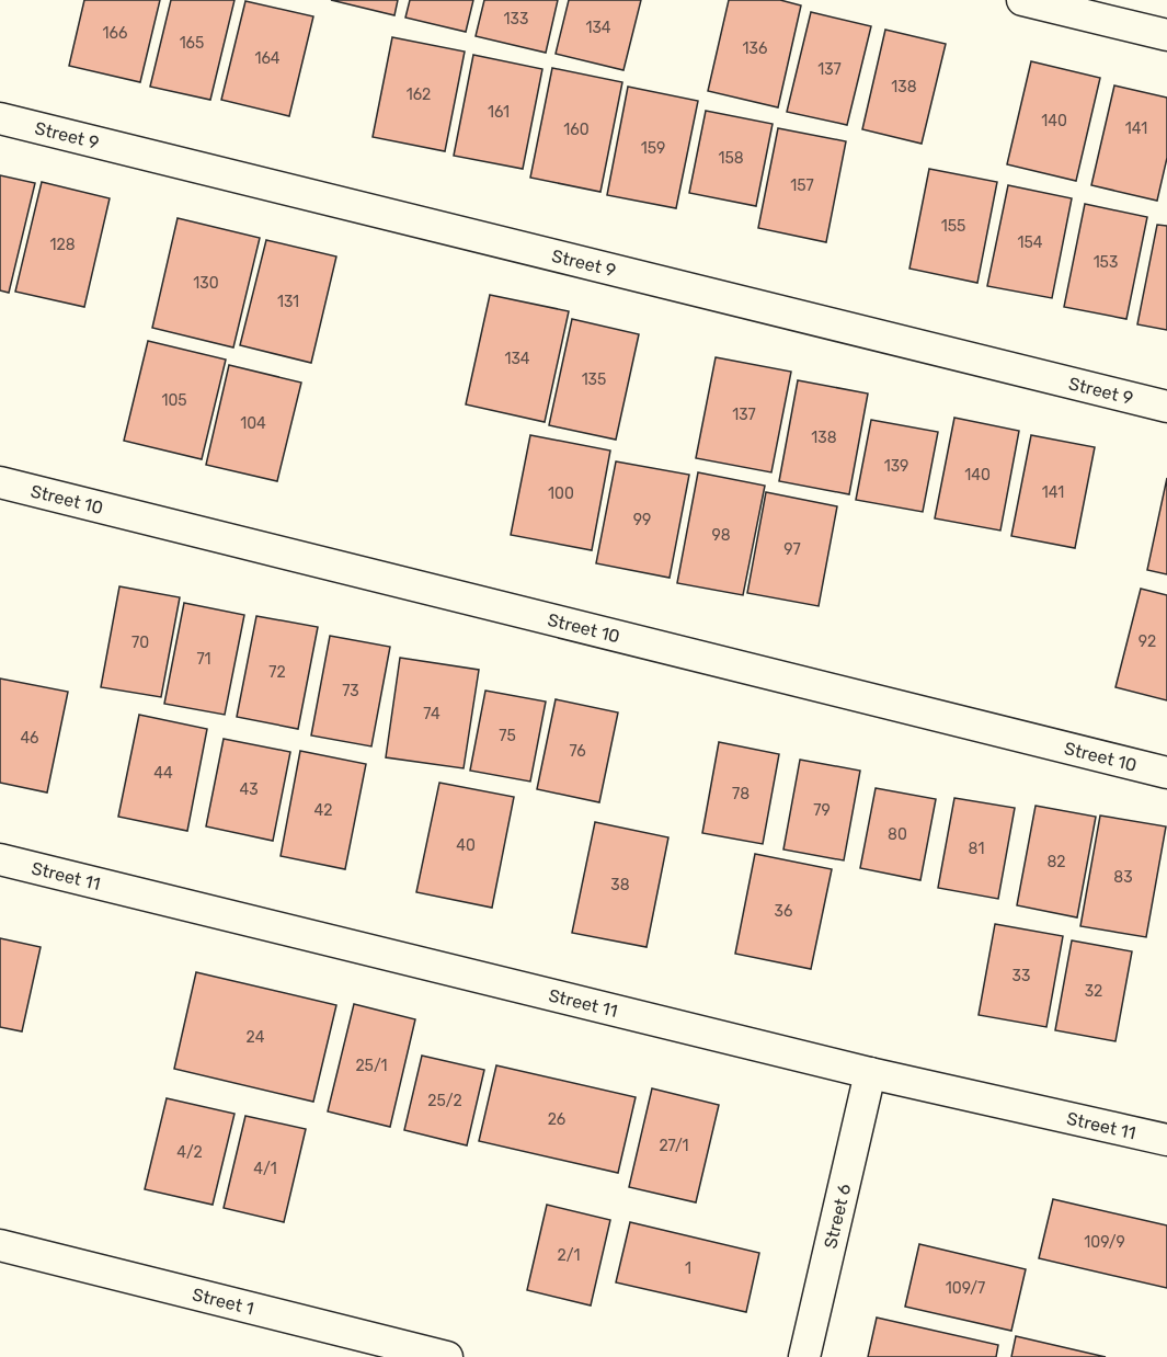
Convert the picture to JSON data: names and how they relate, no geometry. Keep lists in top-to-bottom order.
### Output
{
  "streets": {
    "street": [
      "Street 9",
      "Street 10",
      "Street 11",
      "Street 6",
      "Street 1"
    ]
  },
  "crossings": [
    ["Street 11", "Street 6"]
  ],
  "house_numbers": [
    "133",
    "134",
    "166",
    "165",
    "136",
    "164",
    "137",
    "138",
    "162",
    "161",
    "140",
    "141",
    "160",
    "159",
    "158",
    "157",
    "155",
    "154",
    "128",
    "153",
    "130",
    "131",
    "134",
    "135",
    "105",
    "137",
    "104",
    "138",
    "139",
    "140",
    "141",
    "100",
    "99",
    "98",
    "97",
    "92",
    "70",
    "71",
    "72",
    "73",
    "74",
    "75",
    "46",
    "76",
    "44",
    "43",
    "78",
    "42",
    "79",
    "80",
    "40",
    "81",
    "82",
    "83",
    "38",
    "36",
    "33",
    "32",
    "24",
    "25/1",
    "25/2",
    "26",
    "27/1",
    "4/2",
    "4/1",
    "109/9",
    "2/1",
    "1",
    "109/7"
  ]
}
